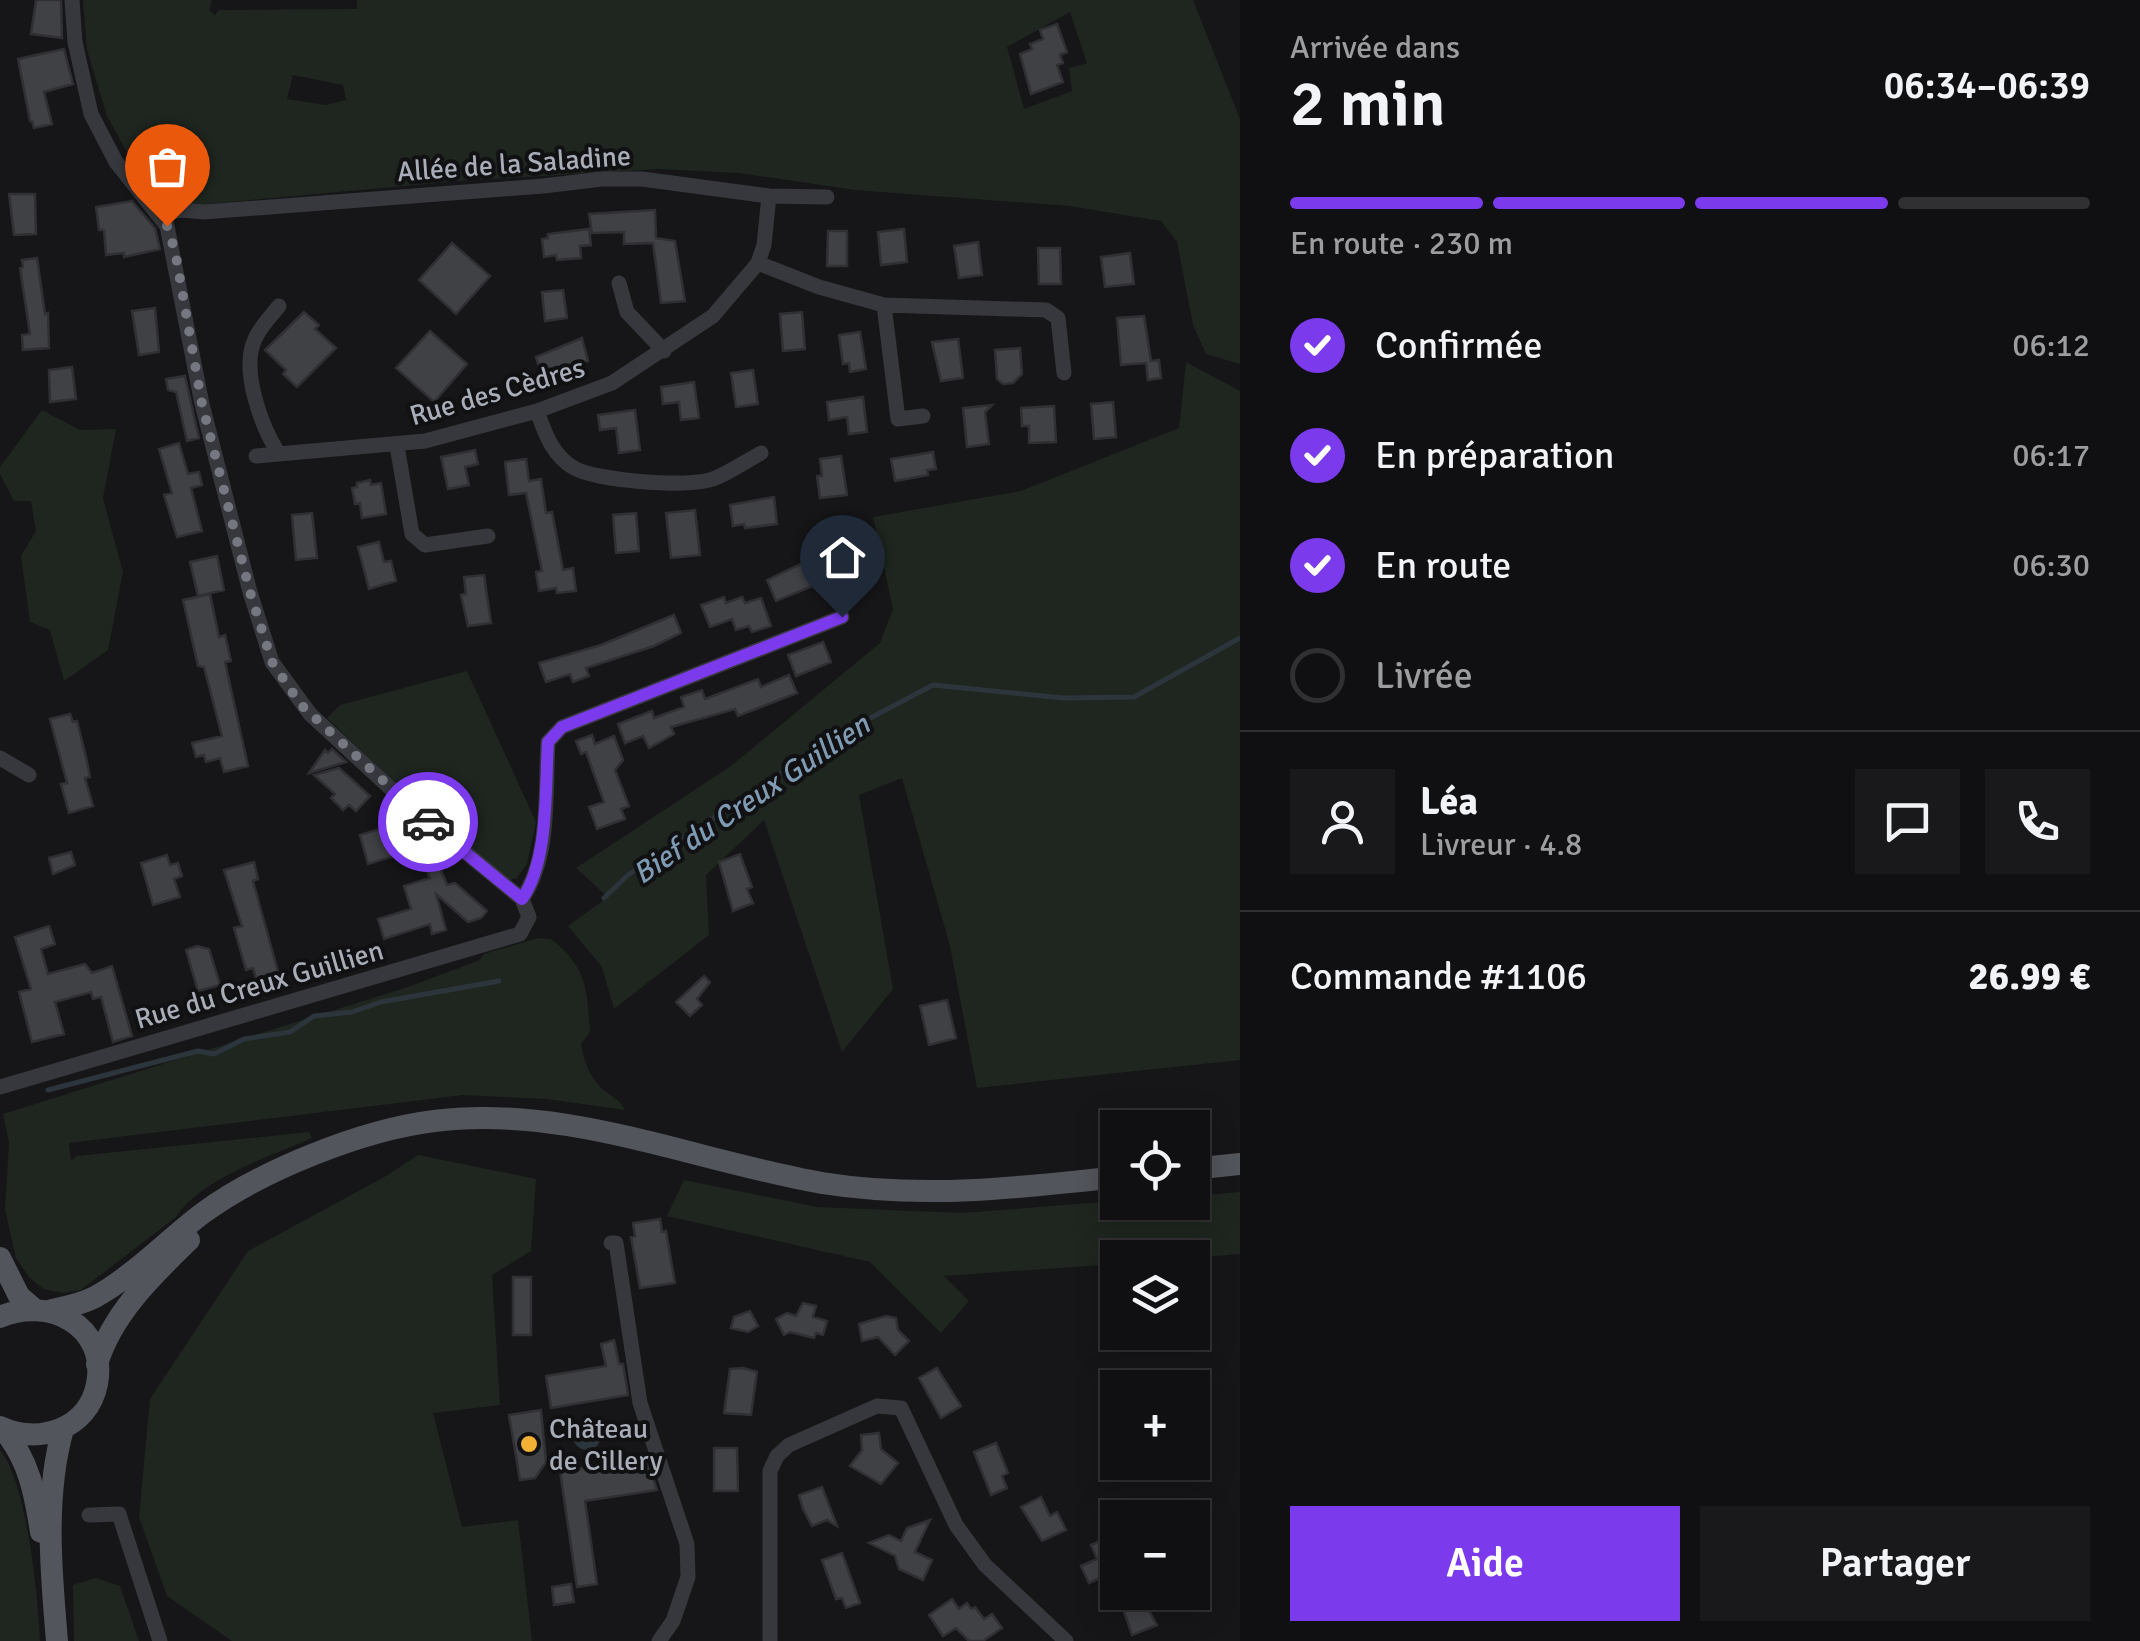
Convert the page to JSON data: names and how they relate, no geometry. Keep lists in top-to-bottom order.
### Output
{
  "streets": {
    "street": ["Allée de la Saladine", "Rue des Cèdres", "Rue du Creux Guillien"]
  },
  "crossings": [
    ["Allée de la Saladine", "Rue des Cèdres"]
  ],
  "water": ["Bief du Creux Guillien"],
  "places": ["Château de Cillery"],
  "page": {
    "heading": ["2 min", "Arrivée dans", "06:34–06:39"],
    "panel": [
      "Léa",
      "Livreur · 4.8",
      "Commande #1106",
      "26.99 €"
    ],
    "bar": "En route · 230 m",
    "list": [
      ["Confirmée", "06:12"],
      ["En préparation", "06:17"],
      ["En route", "06:30"],
      "Livrée"
    ],
    "map_buttons": ["+", "−"],
    "buttons": ["Aide", "Partager"]
  }
}
